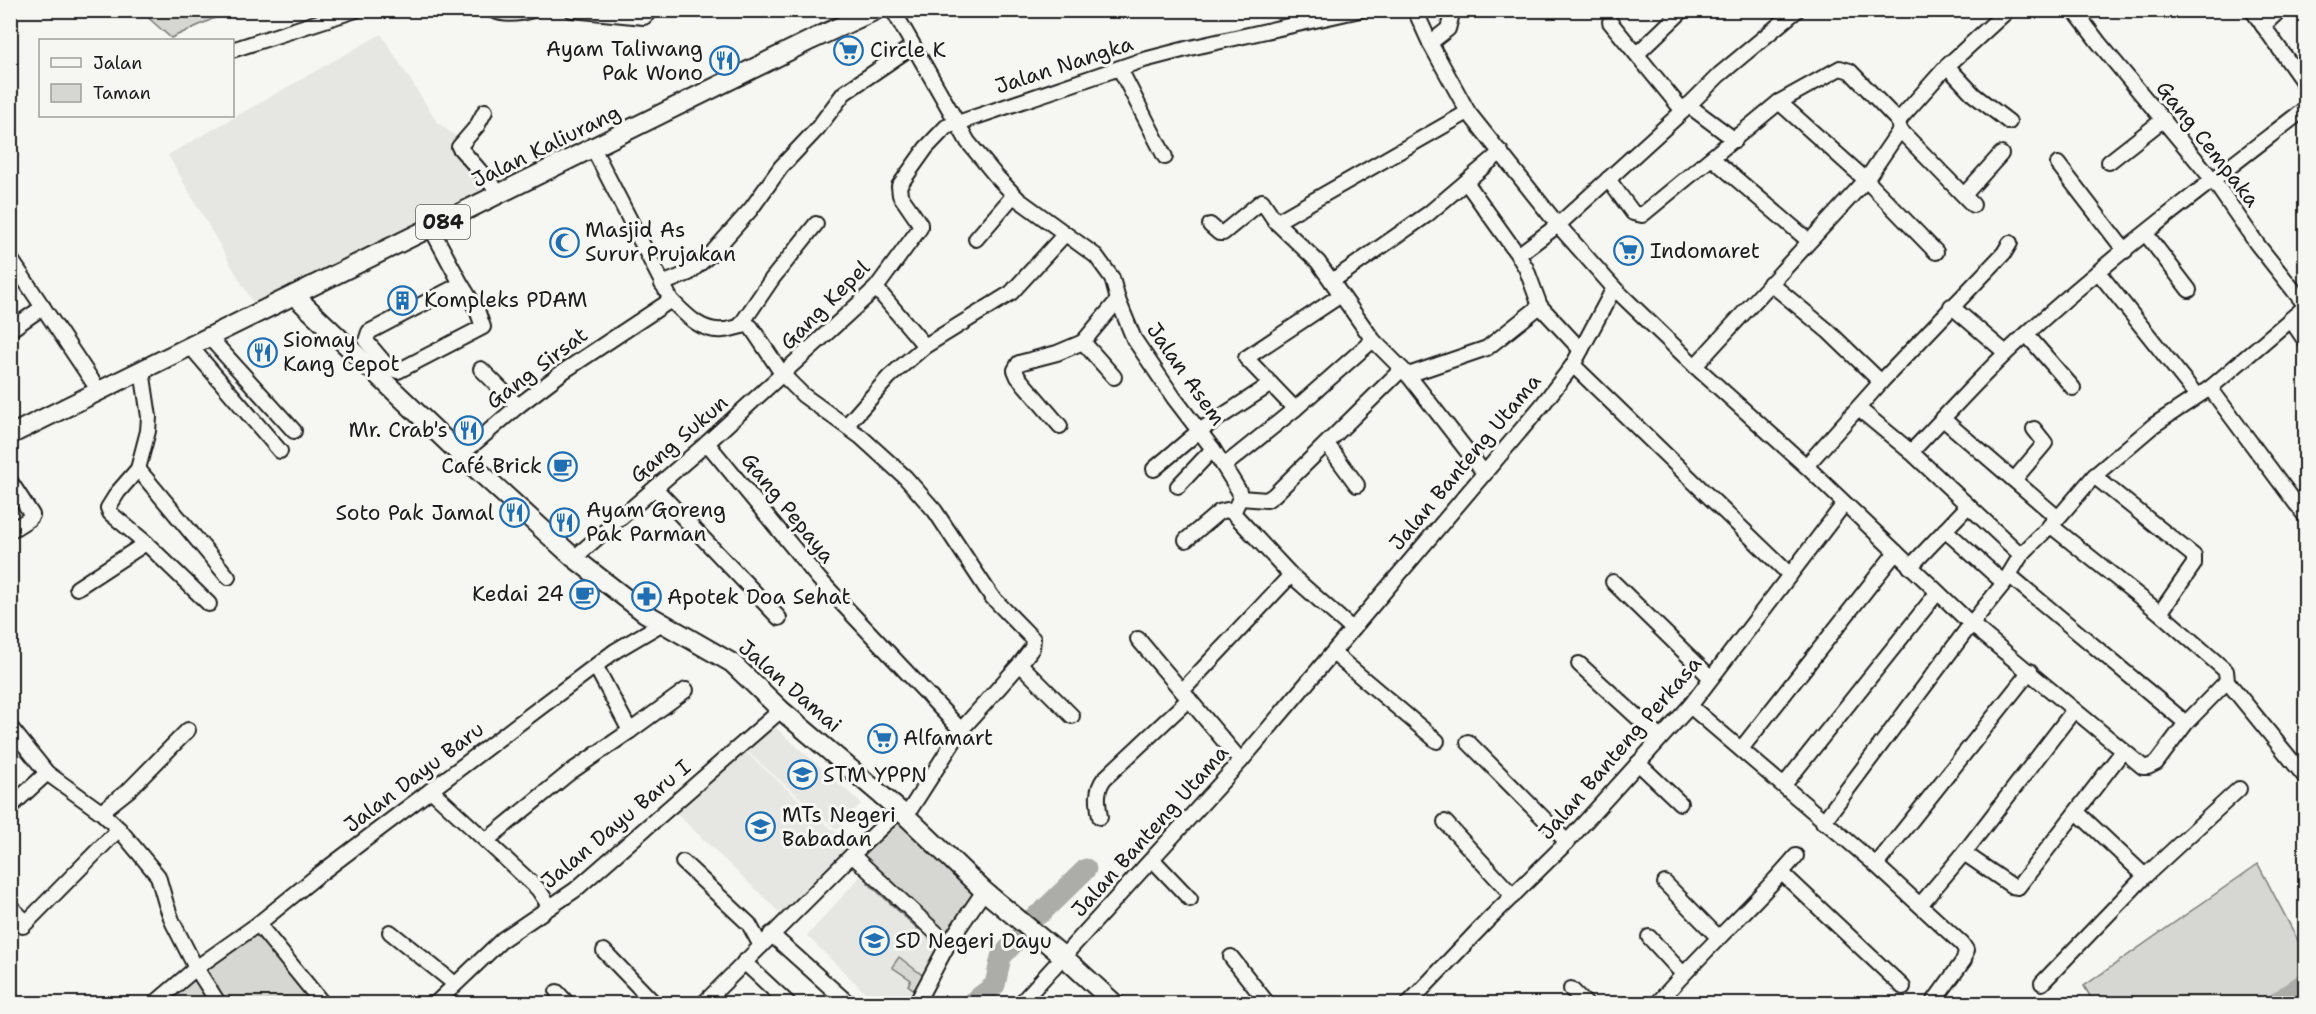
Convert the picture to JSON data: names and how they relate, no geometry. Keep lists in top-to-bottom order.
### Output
{
  "streets": {
    "main road": ["Jalan Kaliurang", "084", "Jalan Damai"],
    "street": [
      "Jalan Nangka",
      "Gang Cempaka",
      "Gang Kepel",
      "Gang Sirsat",
      "Jalan Asem",
      "Gang Sukun",
      "Jalan Banteng Utama",
      "Gang Pepaya",
      "Jalan Banteng Perkasa",
      "Jalan Dayu Baru",
      "Jalan Dayu Baru I"
    ]
  },
  "crossings": [
    ["Jalan Nangka", "Gang Kepel"],
    ["Jalan Nangka", "Jalan Asem"],
    ["Jalan Kaliurang", "Jalan Damai"],
    ["Gang Kepel", "Jalan Asem"],
    ["Gang Kepel", "Gang Sukun"],
    ["Gang Sirsat", "Jalan Damai"],
    ["Gang Sukun", "Gang Pepaya"],
    ["Gang Sukun", "Jalan Damai"],
    ["Jalan Banteng Utama", "Jalan Damai"],
    ["Jalan Damai", "Jalan Dayu Baru"],
    ["Jalan Damai", "Jalan Dayu Baru I"],
    ["Jalan Dayu Baru", "Jalan Dayu Baru I"]
  ],
  "places": {
    "supermarket": ["Circle K", "Indomaret", "Alfamart"],
    "restaurant": [
      "Ayam Taliwang Pak Wono",
      "Siomay Kang Cepot",
      "Mr. Crab's",
      "Soto Pak Jamal",
      "Ayam Goreng Pak Parman"
    ],
    "mosque": ["Masjid As Surur Prujakan"],
    "building": ["Kompleks PDAM"],
    "cafe": ["Café Brick", "Kedai 24"],
    "pharmacy": ["Apotek Doa Sehat"],
    "school or university": ["STM YPPN", "MTs Negeri Babadan", "SD Negeri Dayu"]
  },
  "legend": ["Jalan", "Taman"]
}
